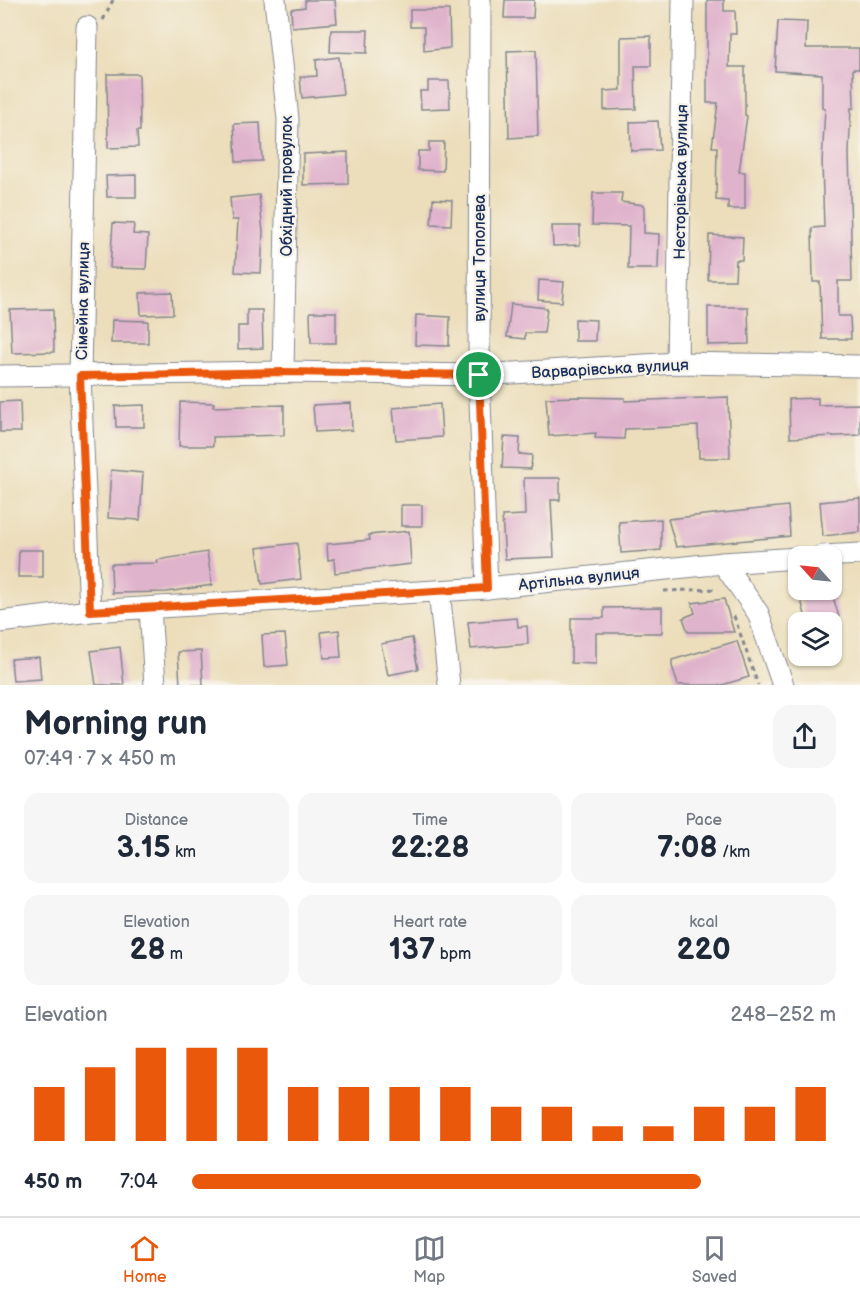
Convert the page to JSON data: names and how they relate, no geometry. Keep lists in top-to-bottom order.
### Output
{
  "streets": {
    "street": [
      "Несторівська вулиця",
      "Обхідний провулок",
      "вулиця Тополева",
      "Сімейна вулиця",
      "Варварівська вулиця",
      "Артільна вулиця"
    ]
  },
  "crossings": [
    ["Несторівська вулиця", "Варварівська вулиця"],
    ["Обхідний провулок", "Варварівська вулиця"],
    ["вулиця Тополева", "Варварівська вулиця"],
    ["вулиця Тополева", "Артільна вулиця"],
    ["Сімейна вулиця", "Варварівська вулиця"],
    ["Сімейна вулиця", "Артільна вулиця"]
  ],
  "north": "top left",
  "page": {
    "heading": ["Morning run", "07:49 · 7 × 450 m"],
    "stats": [
      ["Distance", "3.15 km"],
      ["Time", "22:28"],
      ["Pace", "7:08 /km"],
      ["Elevation", "28 m"],
      ["Heart rate", "137 bpm"],
      ["kcal", "220"]
    ],
    "chart": ["Elevation", "248–252 m"],
    "list": [
      {
        "name": "450 m",
        "note": "7:04"
      }
    ],
    "tabs": ["Home", "Map", "Saved"]
  }
}
